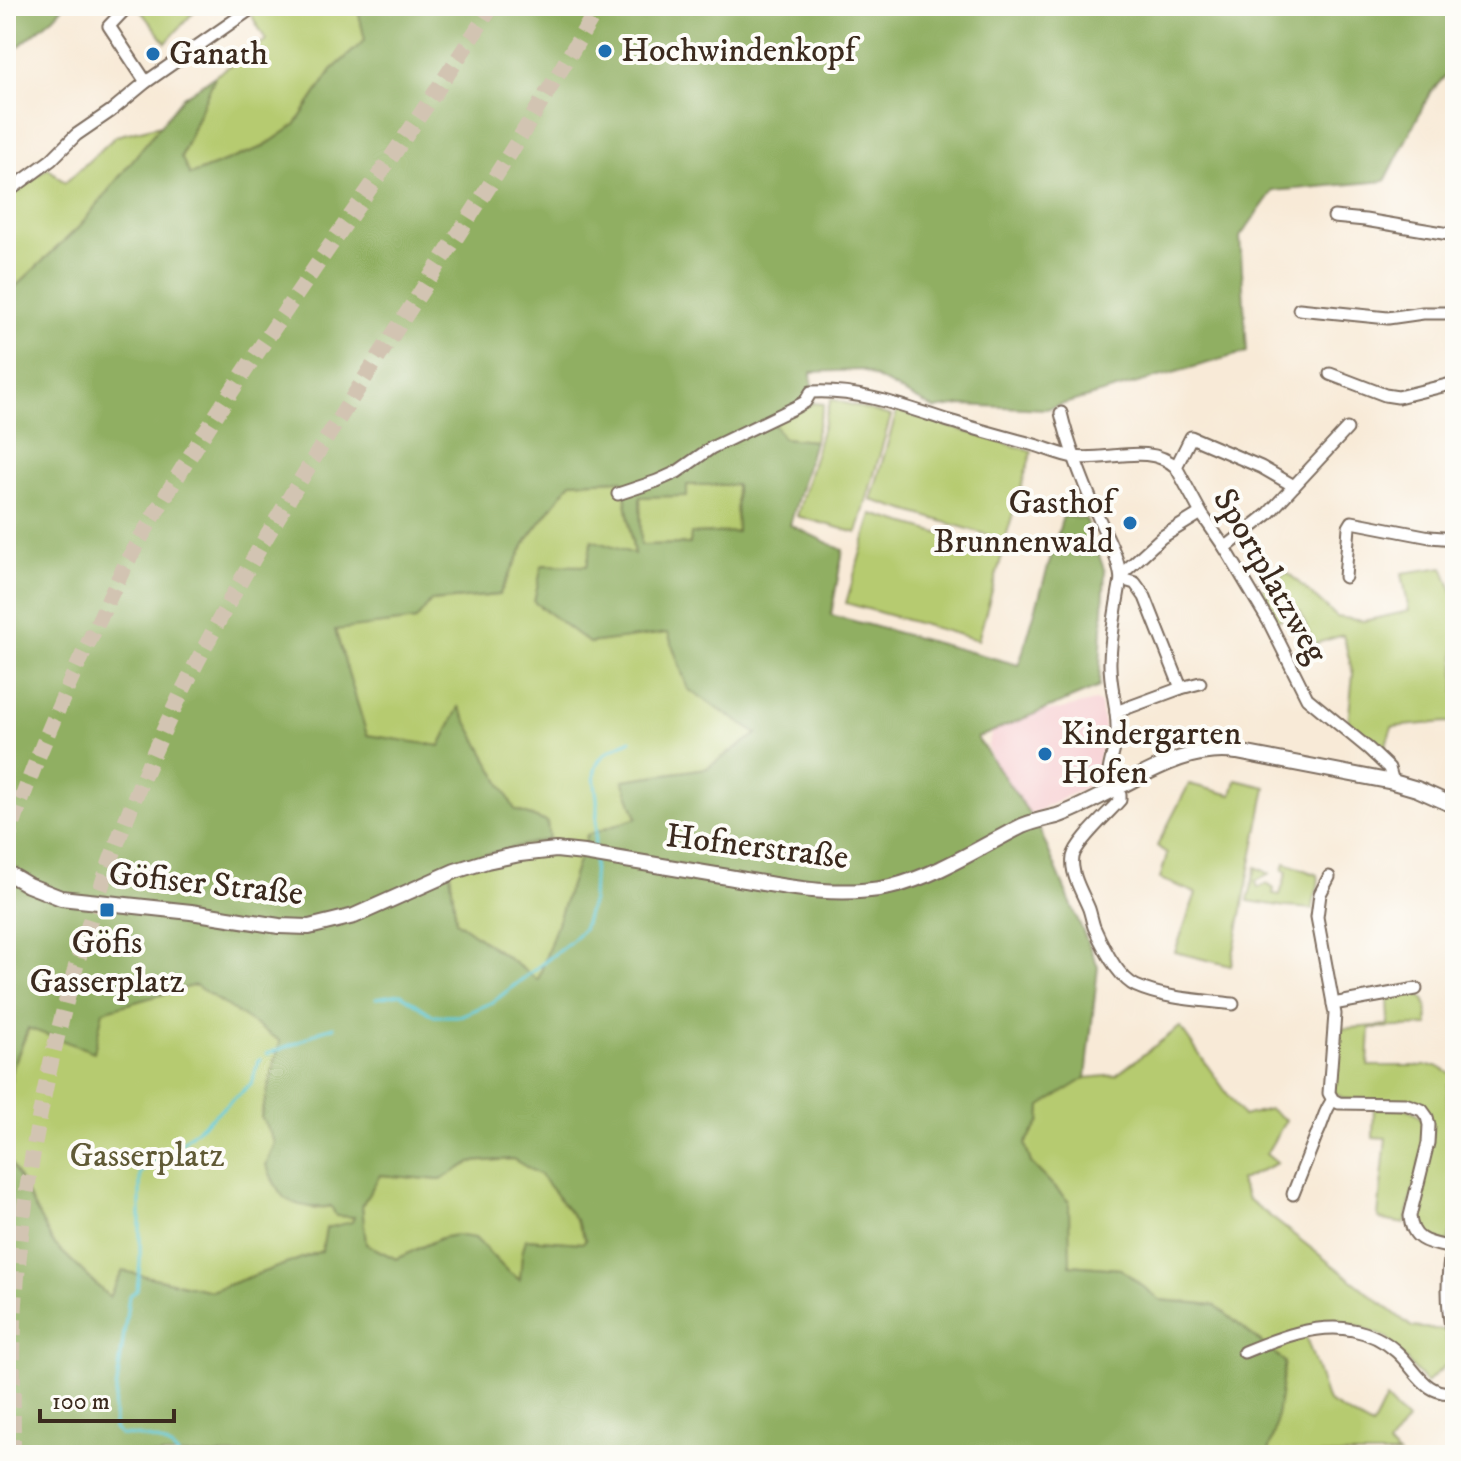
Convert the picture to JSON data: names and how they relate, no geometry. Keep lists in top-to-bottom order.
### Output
{
  "streets": {
    "main road": ["Hofnerstraße", "Göfiser Straße"],
    "street": ["Sportplatzweg"]
  },
  "crossings": [
    ["Sportplatzweg", "Hofnerstraße"],
    ["Hofnerstraße", "Göfiser Straße"]
  ],
  "parks": ["Gasserplatz"],
  "places": {
    "other": [
      "Hochwindenkopf",
      "Ganath",
      "Gasthof Brunnenwald",
      "Kindergarten Hofen"
    ],
    "transit": ["Göfis Gasserplatz"]
  },
  "scale_bar": "100 m"
}
